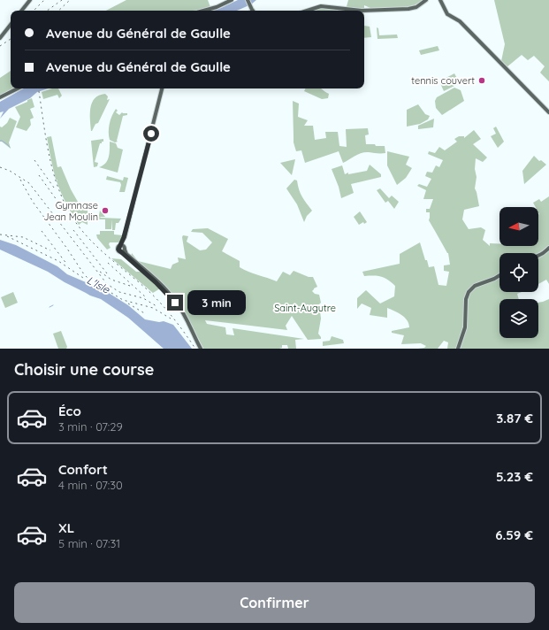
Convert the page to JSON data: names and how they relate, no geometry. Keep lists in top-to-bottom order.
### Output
{
  "water": ["L'Isle"],
  "parks": ["Saint-Augutre"],
  "places": ["tennis couvert", "Gymnase Jean Moulin"],
  "north": "left",
  "page": {
    "banner": ["Avenue du Général de Gaulle", "Avenue du Général de Gaulle"],
    "bubble": "3 min",
    "heading": "Choisir une course",
    "list": [
      {
        "name": "Éco",
        "note": "3 min · 07:29",
        "value": "3.87 €"
      },
      {
        "name": "Confort",
        "note": "4 min · 07:30",
        "value": "5.23 €"
      },
      {
        "name": "XL",
        "note": "5 min · 07:31",
        "value": "6.59 €"
      }
    ],
    "buttons": "Confirmer"
  }
}
